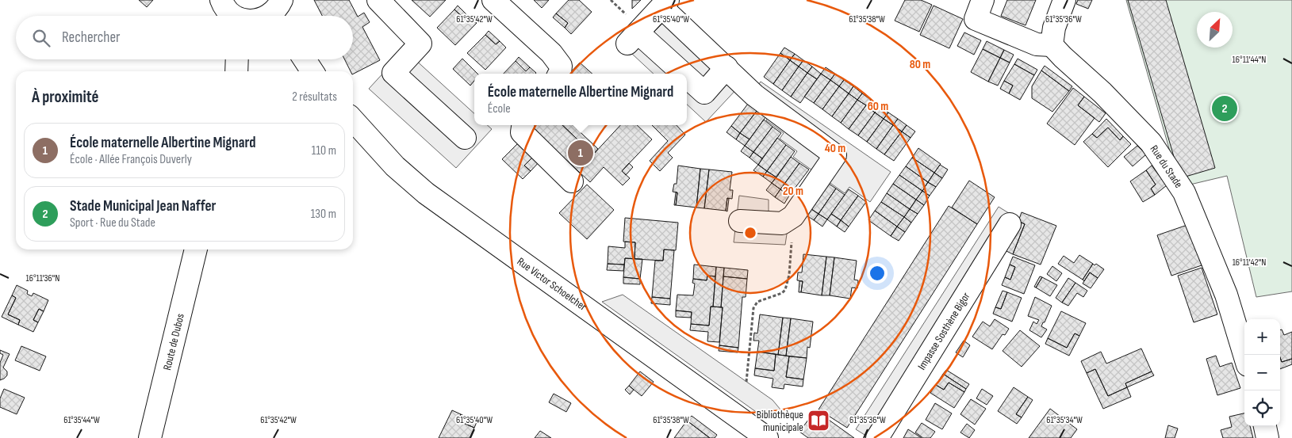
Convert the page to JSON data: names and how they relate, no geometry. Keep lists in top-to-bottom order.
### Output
{
  "streets": {
    "main road": [
      "Rue du Stade",
      "Rue Victor Schoelcher",
      "Impasse Sosthène Bigor",
      "Route de Dubos"
    ]
  },
  "places": {
    "library": ["Bibliothèque municipale"]
  },
  "north": "top right",
  "page": {
    "search": "Rechercher",
    "heading": ["À proximité", "2 résultats"],
    "popup": ["École maternelle Albertine Mignard", "École"],
    "pins": ["2", "1"],
    "list": [
      {
        "mark": "1",
        "name": "École maternelle Albertine Mignard",
        "note": "École · Allée François Duverly",
        "value": "110 m"
      },
      {
        "mark": "2",
        "name": "Stade Municipal Jean Naffer",
        "note": "Sport · Rue du Stade",
        "value": "130 m"
      }
    ],
    "map_buttons": ["+", "−"]
  },
  "coordinates": [
    "61°35'42\"W",
    "61°35'40\"W",
    "61°35'38\"W",
    "61°35'36\"W",
    "16°11'44\"N",
    "16°11'42\"N",
    "16°11'36\"N",
    "61°35'44\"W",
    "61°35'34\"W"
  ],
  "rings": [
    "80 m",
    "60 m",
    "40 m",
    "20 m"
  ]
}
